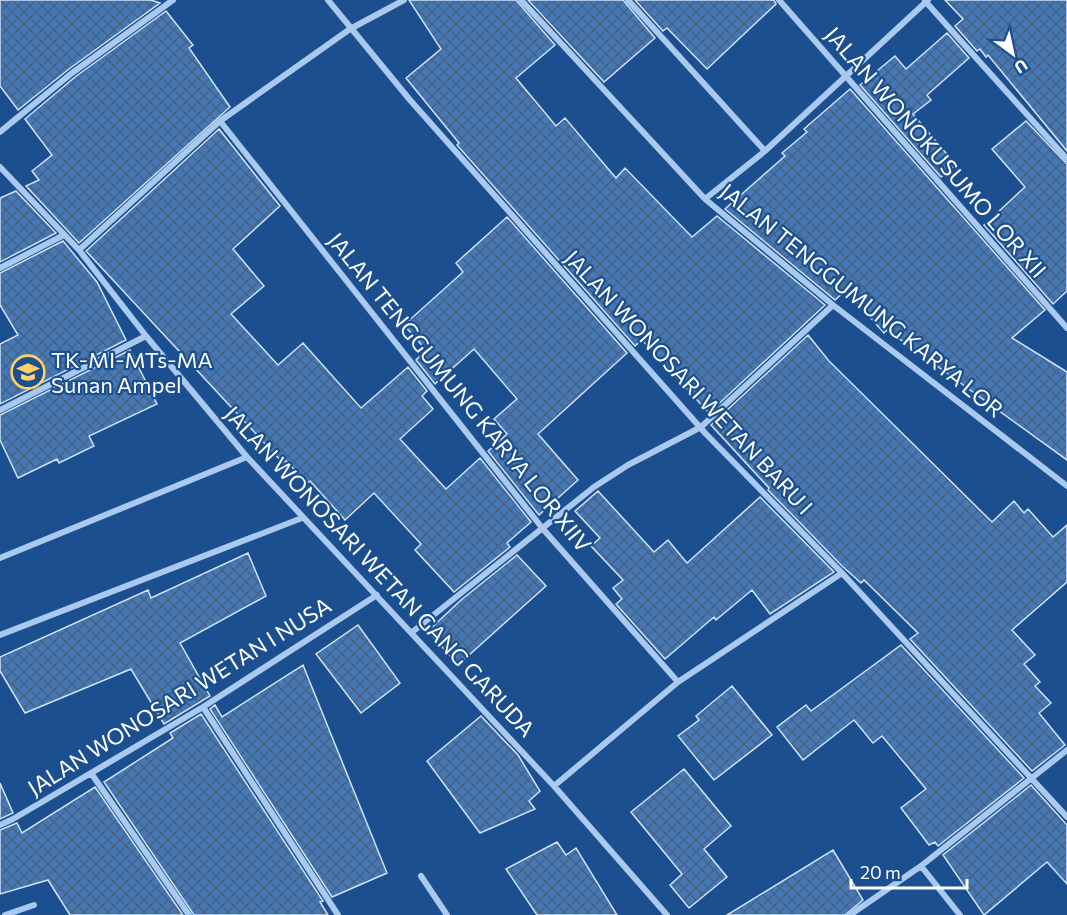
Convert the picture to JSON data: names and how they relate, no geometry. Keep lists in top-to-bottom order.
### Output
{
  "streets": {
    "street": [
      "JALAN WONOKUSUMO LOR XII",
      "JALAN TENGGUMUNG KARYA LOR",
      "JALAN WONOSARI WETAN BARU I",
      "JALAN TENGGUMUNG KARYA LOR XIIV",
      "JALAN WONOSARI WETAN GANG GARUDA",
      "JALAN WONOSARI WETAN I NUSA"
    ]
  },
  "crossings": [
    ["JALAN WONOSARI WETAN GANG GARUDA", "JALAN WONOSARI WETAN I NUSA"]
  ],
  "places": {
    "school or university": ["TK-MI-MTs-MA Sunan Ampel"]
  },
  "scale_bar": "20 m",
  "north": "bottom right"
}
